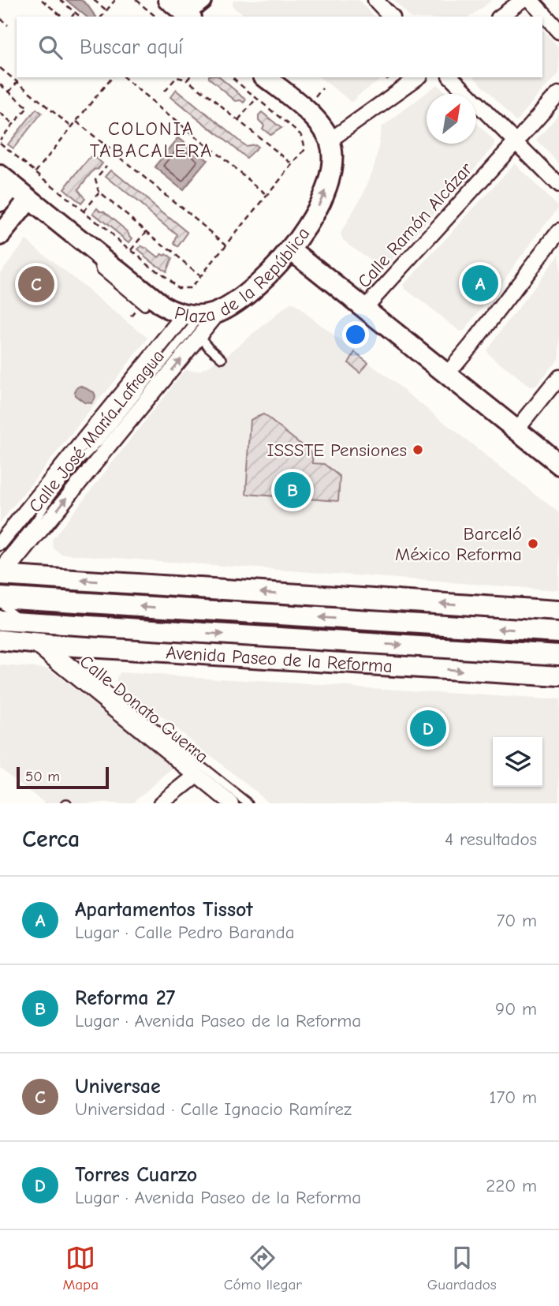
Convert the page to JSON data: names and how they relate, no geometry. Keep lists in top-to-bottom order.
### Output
{
  "streets": {
    "main road": ["Plaza de la República", "Avenida Paseo de la Reforma"],
    "street": ["Calle Ramón Alcázar", "Calle José María Lafragua", "Calle Donato Guerra"]
  },
  "crossings": [
    ["Plaza de la República", "Calle José María Lafragua"],
    ["Avenida Paseo de la Reforma", "Calle Donato Guerra"]
  ],
  "districts": ["COLONIA TABACALERA"],
  "places": ["ISSSTE Pensiones", "Barceló México Reforma"],
  "scale_bar": "50 m",
  "north": "top right",
  "page": {
    "search": "Buscar aquí",
    "pins": [
      "A",
      "C",
      "B",
      "D"
    ],
    "scale": "50 m",
    "heading": ["Cerca", "4 resultados"],
    "list": [
      {
        "mark": "A",
        "name": "Apartamentos Tissot",
        "note": "Lugar · Calle Pedro Baranda",
        "value": "70 m"
      },
      {
        "mark": "B",
        "name": "Reforma 27",
        "note": "Lugar · Avenida Paseo de la Reforma",
        "value": "90 m"
      },
      {
        "mark": "C",
        "name": "Universae",
        "note": "Universidad · Calle Ignacio Ramírez",
        "value": "170 m"
      },
      {
        "mark": "D",
        "name": "Torres Cuarzo",
        "note": "Lugar · Avenida Paseo de la Reforma",
        "value": "220 m"
      }
    ],
    "nav": ["Mapa", "Cómo llegar", "Guardados"]
  }
}
